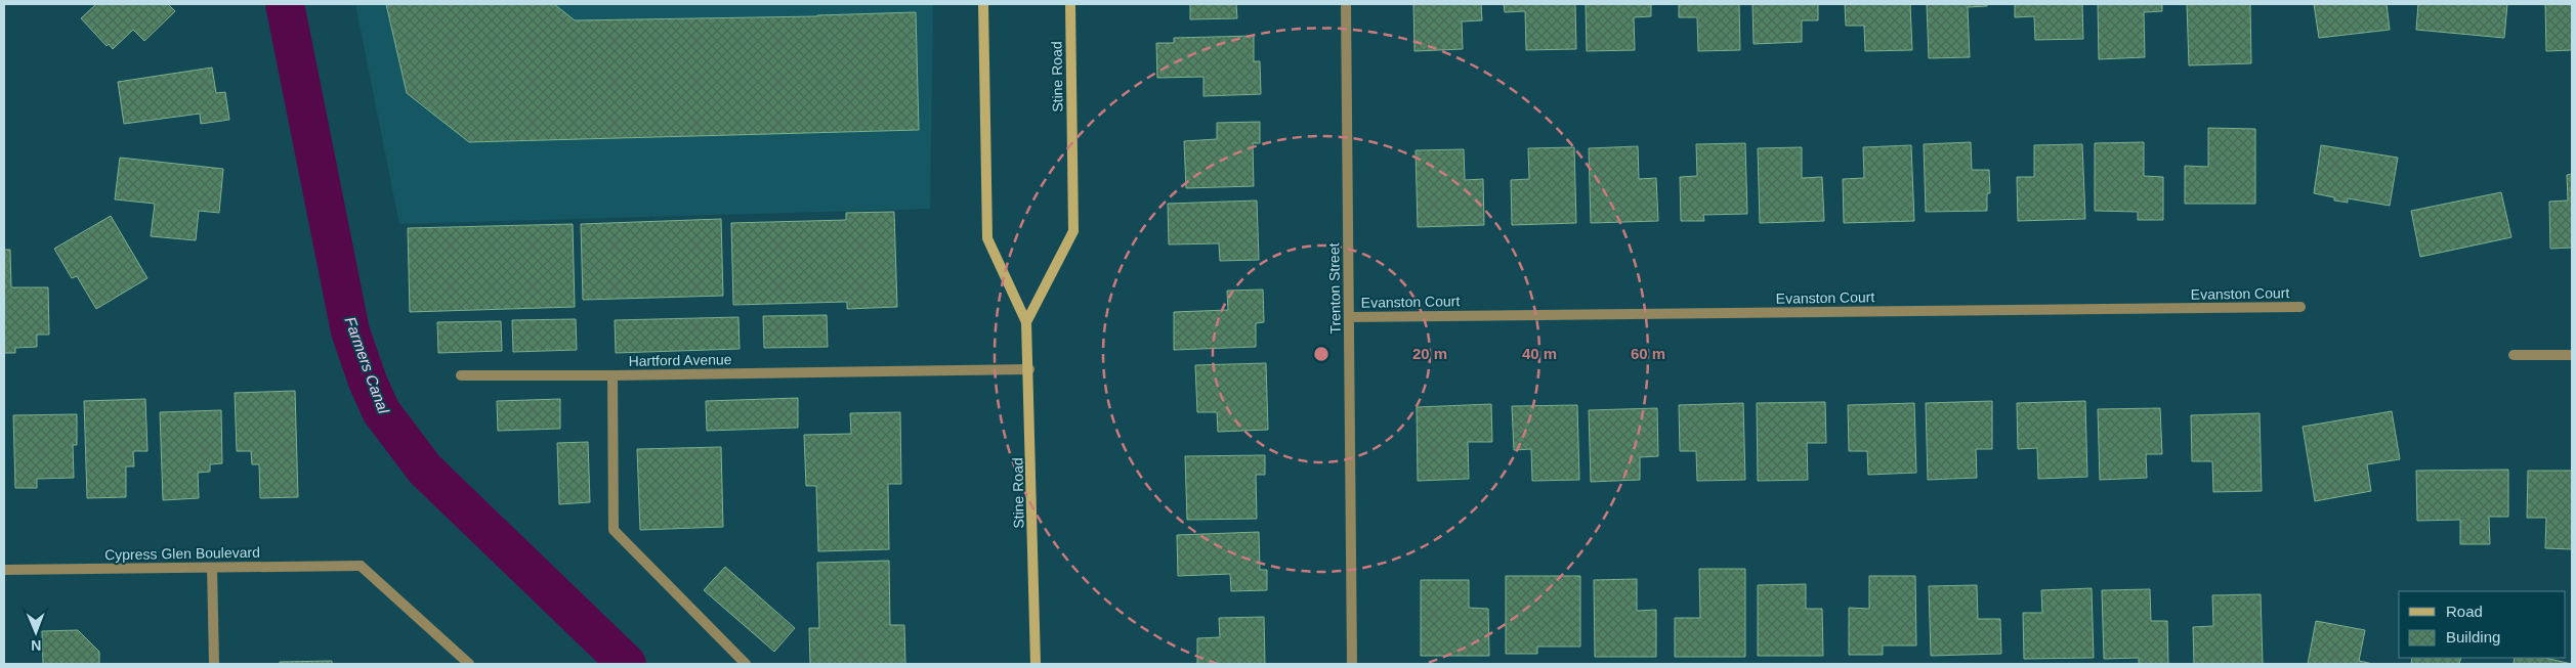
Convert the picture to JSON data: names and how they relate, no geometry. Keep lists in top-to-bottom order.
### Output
{
  "streets": {
    "main road": ["Stine Road"],
    "street": [
      "Trenton Street",
      "Evanston Court",
      "Hartford Avenue",
      "Cypress Glen Boulevard"
    ]
  },
  "crossings": [
    ["Stine Road", "Hartford Avenue"],
    ["Trenton Street", "Evanston Court"]
  ],
  "water": ["Farmers Canal"],
  "legend": ["Road", "Building"],
  "north": "bottom",
  "rings": ["20 m", "40 m", "60 m"]
}
